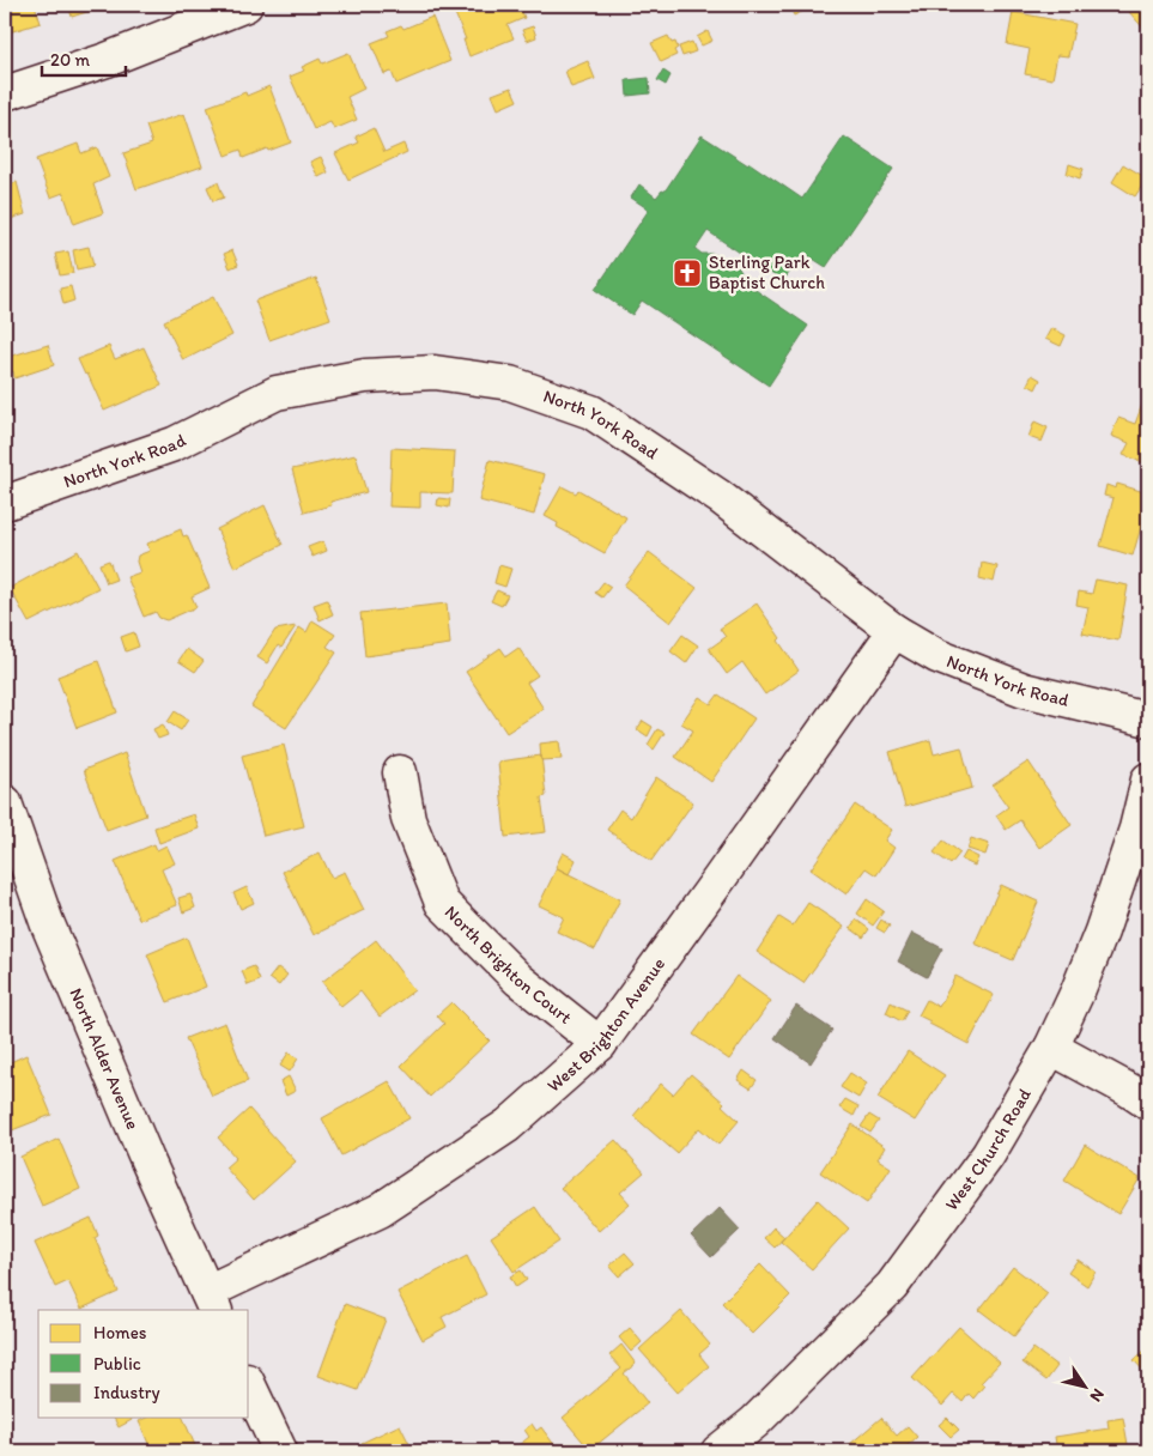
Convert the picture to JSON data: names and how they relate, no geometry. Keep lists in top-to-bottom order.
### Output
{
  "streets": {
    "street": [
      "North York Road",
      "North Brighton Court",
      "West Brighton Avenue",
      "North Alder Avenue",
      "West Church Road"
    ]
  },
  "crossings": [
    ["North York Road", "West Brighton Avenue"],
    ["North Brighton Court", "West Brighton Avenue"],
    ["West Brighton Avenue", "North Alder Avenue"]
  ],
  "places": {
    "church": ["Sterling Park Baptist Church"]
  },
  "legend": ["Homes", "Public", "Industry"],
  "scale_bar": "20 m",
  "north": "bottom right"
}
